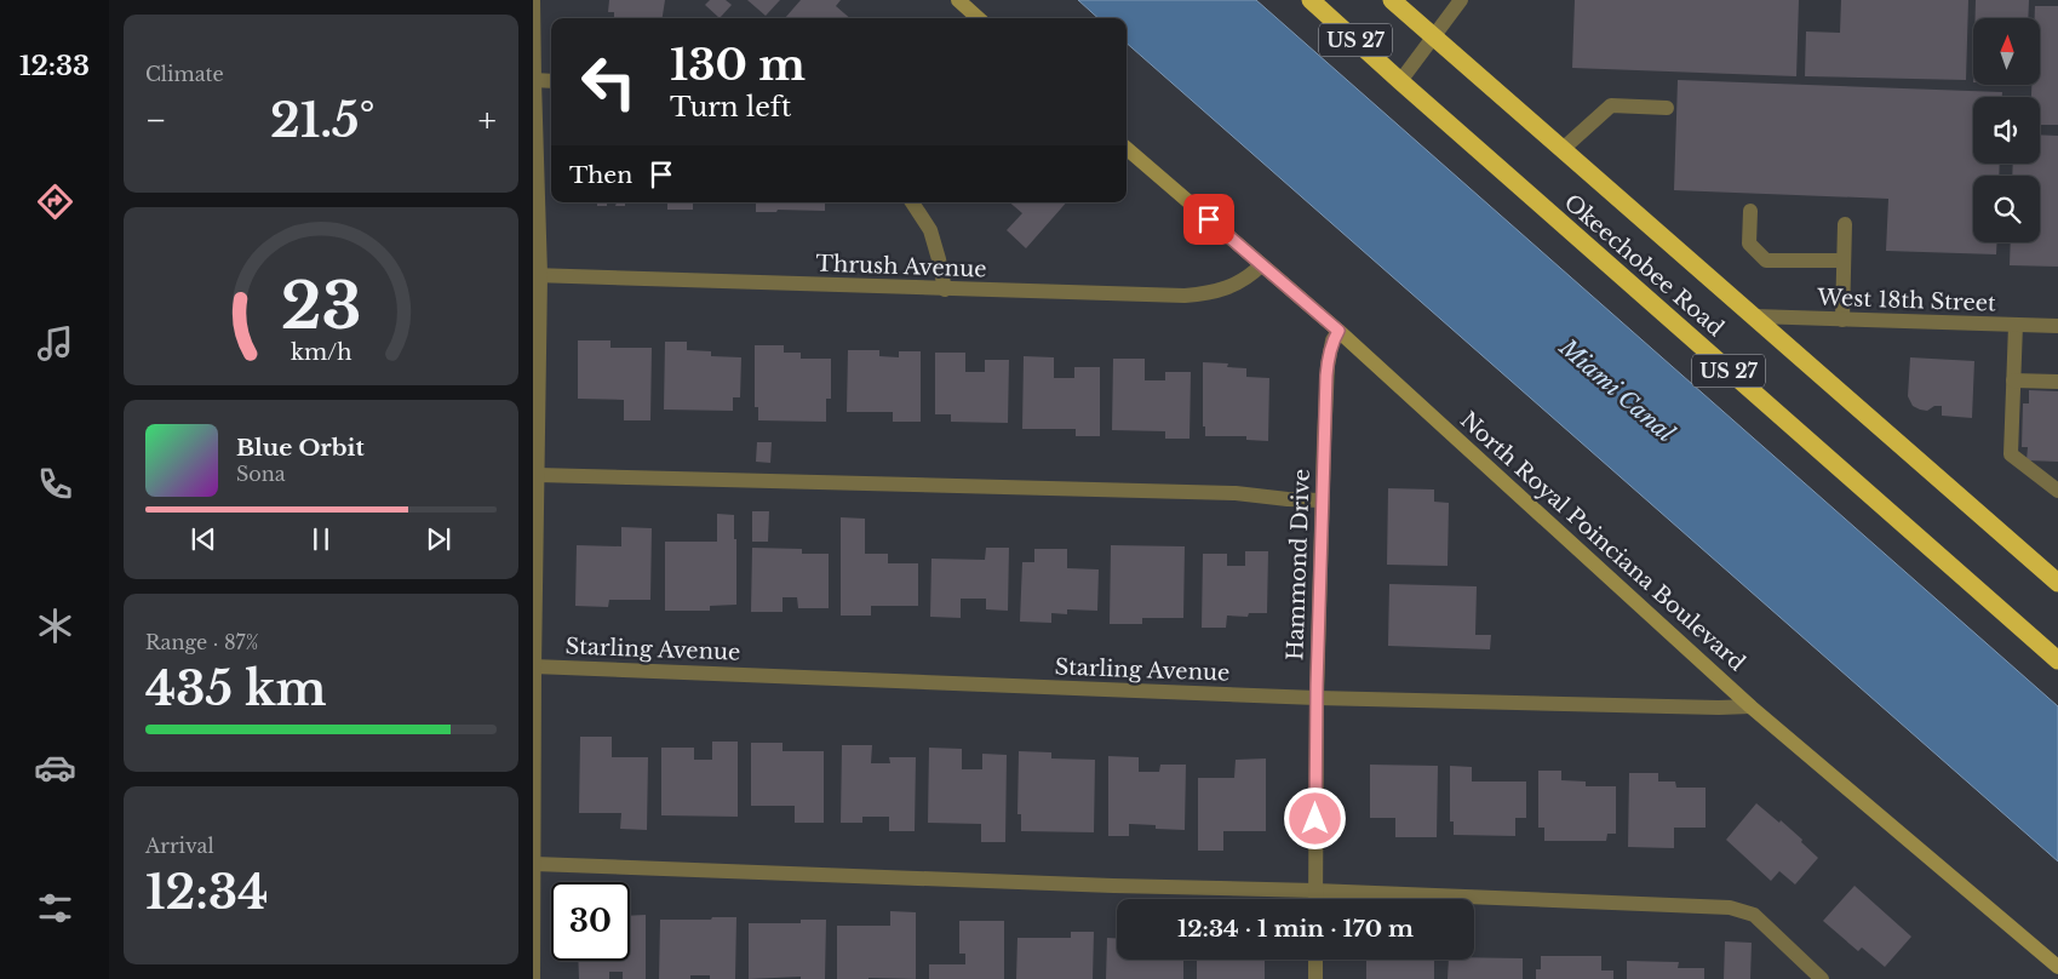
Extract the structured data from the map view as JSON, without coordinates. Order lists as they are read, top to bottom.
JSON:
{
  "streets": {
    "highway": ["US 27", "Okeechobee Road"],
    "street": [
      "Thrush Avenue",
      "West 18th Street",
      "North Royal Poinciana Boulevard",
      "Hammond Drive",
      "Starling Avenue"
    ]
  },
  "crossings": [
    ["Okeechobee Road", "West 18th Street"],
    ["Thrush Avenue", "North Royal Poinciana Boulevard"],
    ["North Royal Poinciana Boulevard", "Hammond Drive"],
    ["North Royal Poinciana Boulevard", "Starling Avenue"],
    ["Hammond Drive", "Starling Avenue"]
  ],
  "water": ["Miami Canal"],
  "north": "top",
  "page": {
    "tabs": "12:33",
    "tile": [
      "Climate",
      ["Range · 87%", "435 km"],
      ["Arrival", "12:34"]
    ],
    "turn": ["130 m", "Turn left"],
    "heat": ["−", "21.5°", "+"],
    "then": "Then",
    "song": ["Blue Orbit", "Sona"],
    "limit": "30",
    "trip": "12:34 · 1 min · 170 m",
    "gauge": ["23", "km/h"]
  }
}
